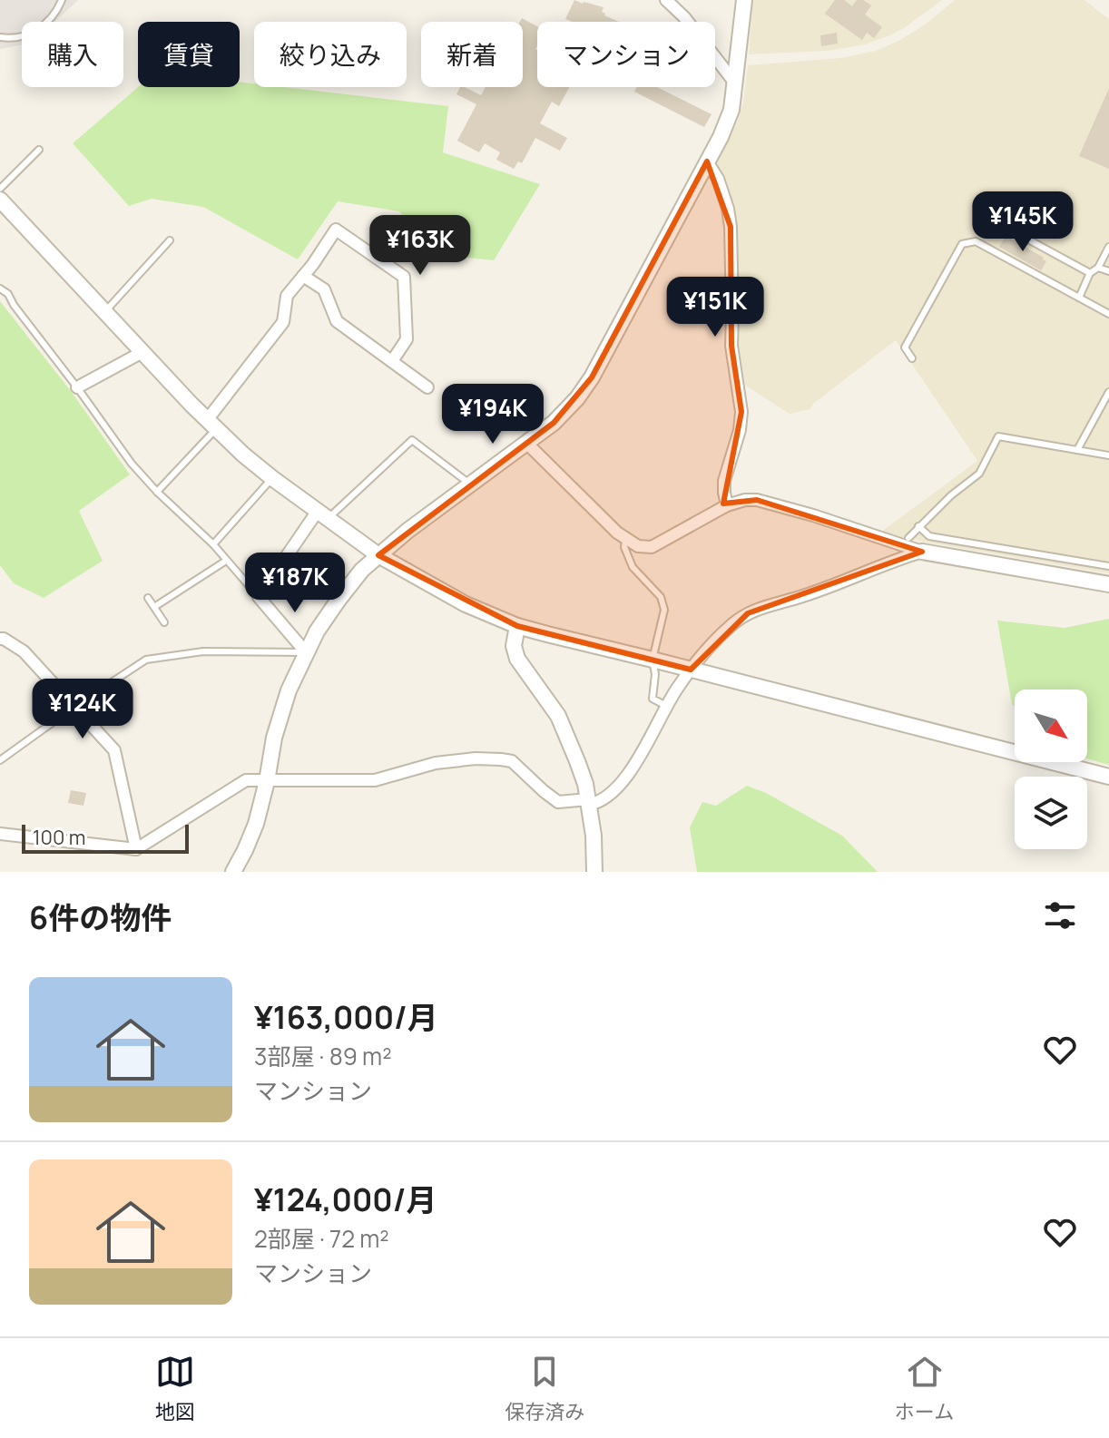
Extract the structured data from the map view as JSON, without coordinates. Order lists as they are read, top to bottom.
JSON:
{
  "scale_bar": "100 m",
  "north": "bottom right",
  "page": {
    "chip": [
      "購入",
      "賃貸",
      "絞り込み",
      "新着",
      "マンション"
    ],
    "price": [
      "¥145K",
      "¥163K",
      "¥151K",
      "¥194K",
      "¥187K",
      "¥124K"
    ],
    "scale": "100 m",
    "heading": "6件の物件",
    "list": [
      {
        "name": "¥163,000/月",
        "note": "3部屋 · 89 m² · マンション"
      },
      {
        "name": "¥124,000/月",
        "note": "2部屋 · 72 m² · マンション"
      }
    ],
    "tabs": ["地図", "保存済み", "ホーム"]
  }
}
